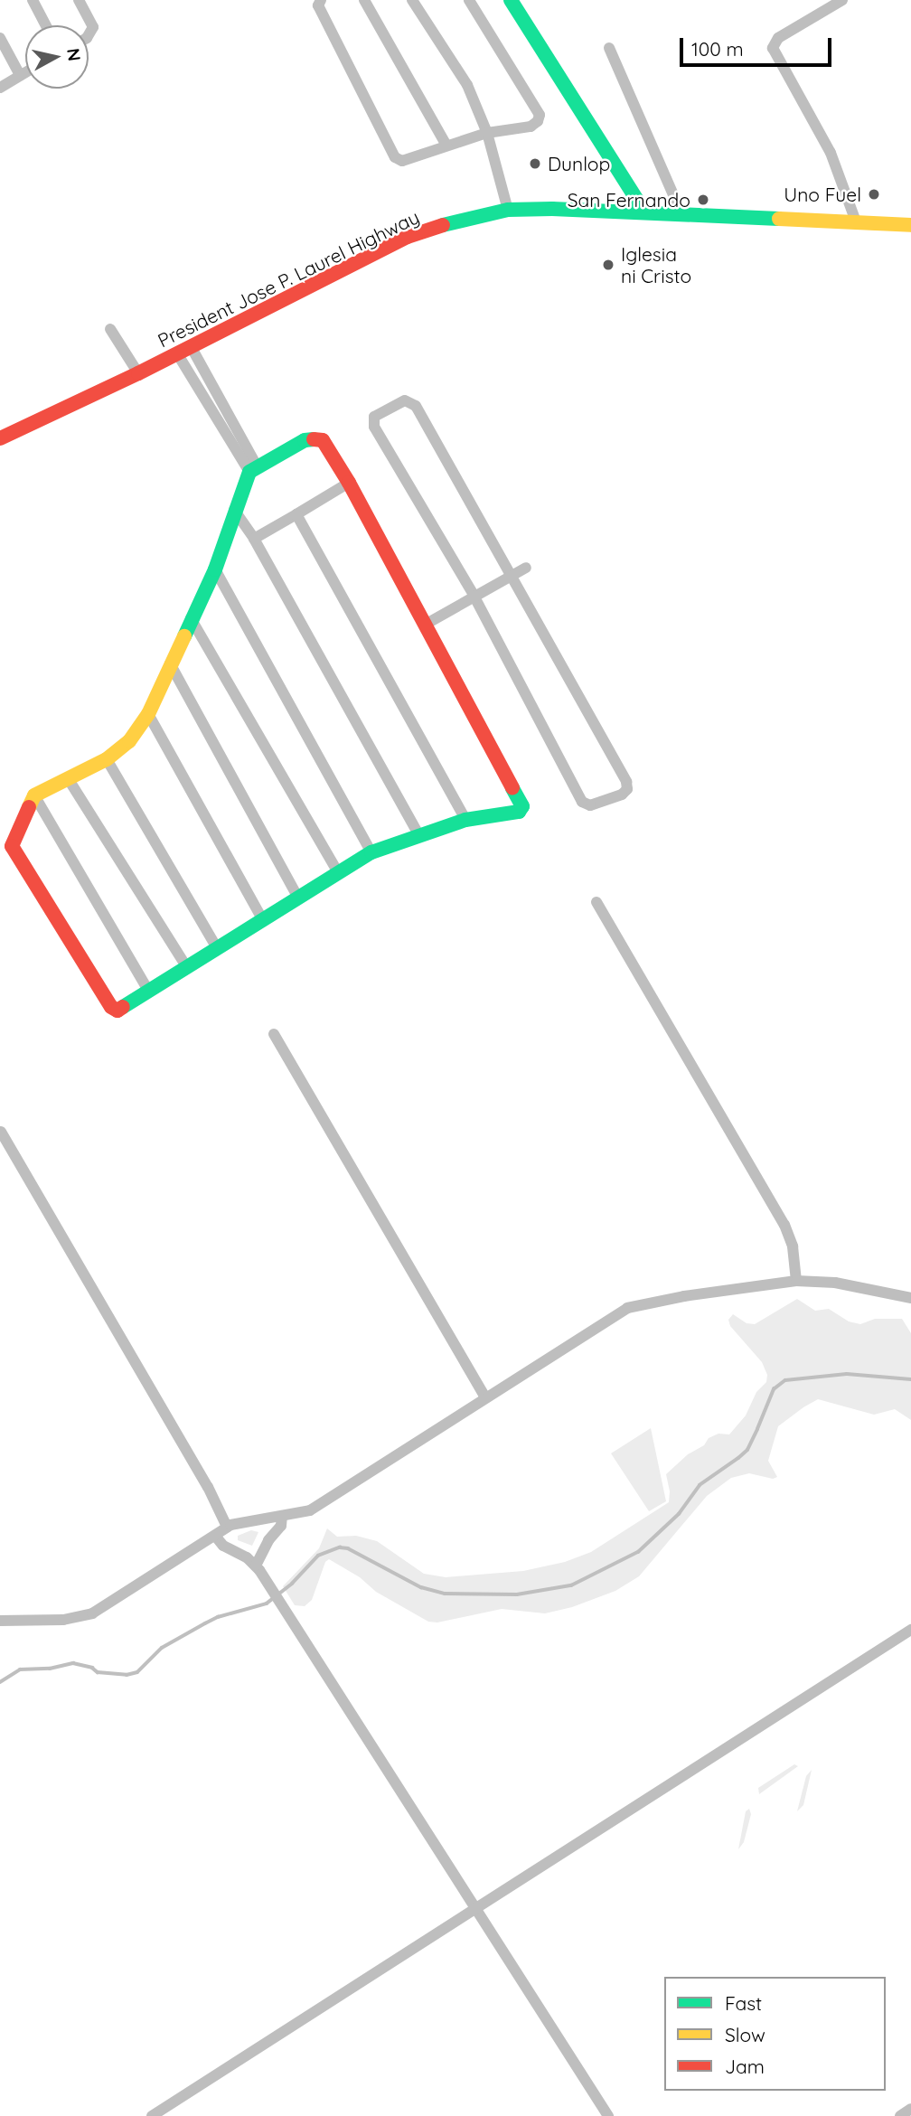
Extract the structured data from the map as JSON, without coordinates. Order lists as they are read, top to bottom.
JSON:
{
  "streets": {
    "main road": ["President Jose P. Laurel Highway"]
  },
  "places": [
    "Dunlop",
    "Uno Fuel",
    "San Fernando",
    "Iglesia ni Cristo"
  ],
  "legend": ["Fast", "Slow", "Jam"],
  "scale_bar": "100 m",
  "north": "right"
}
